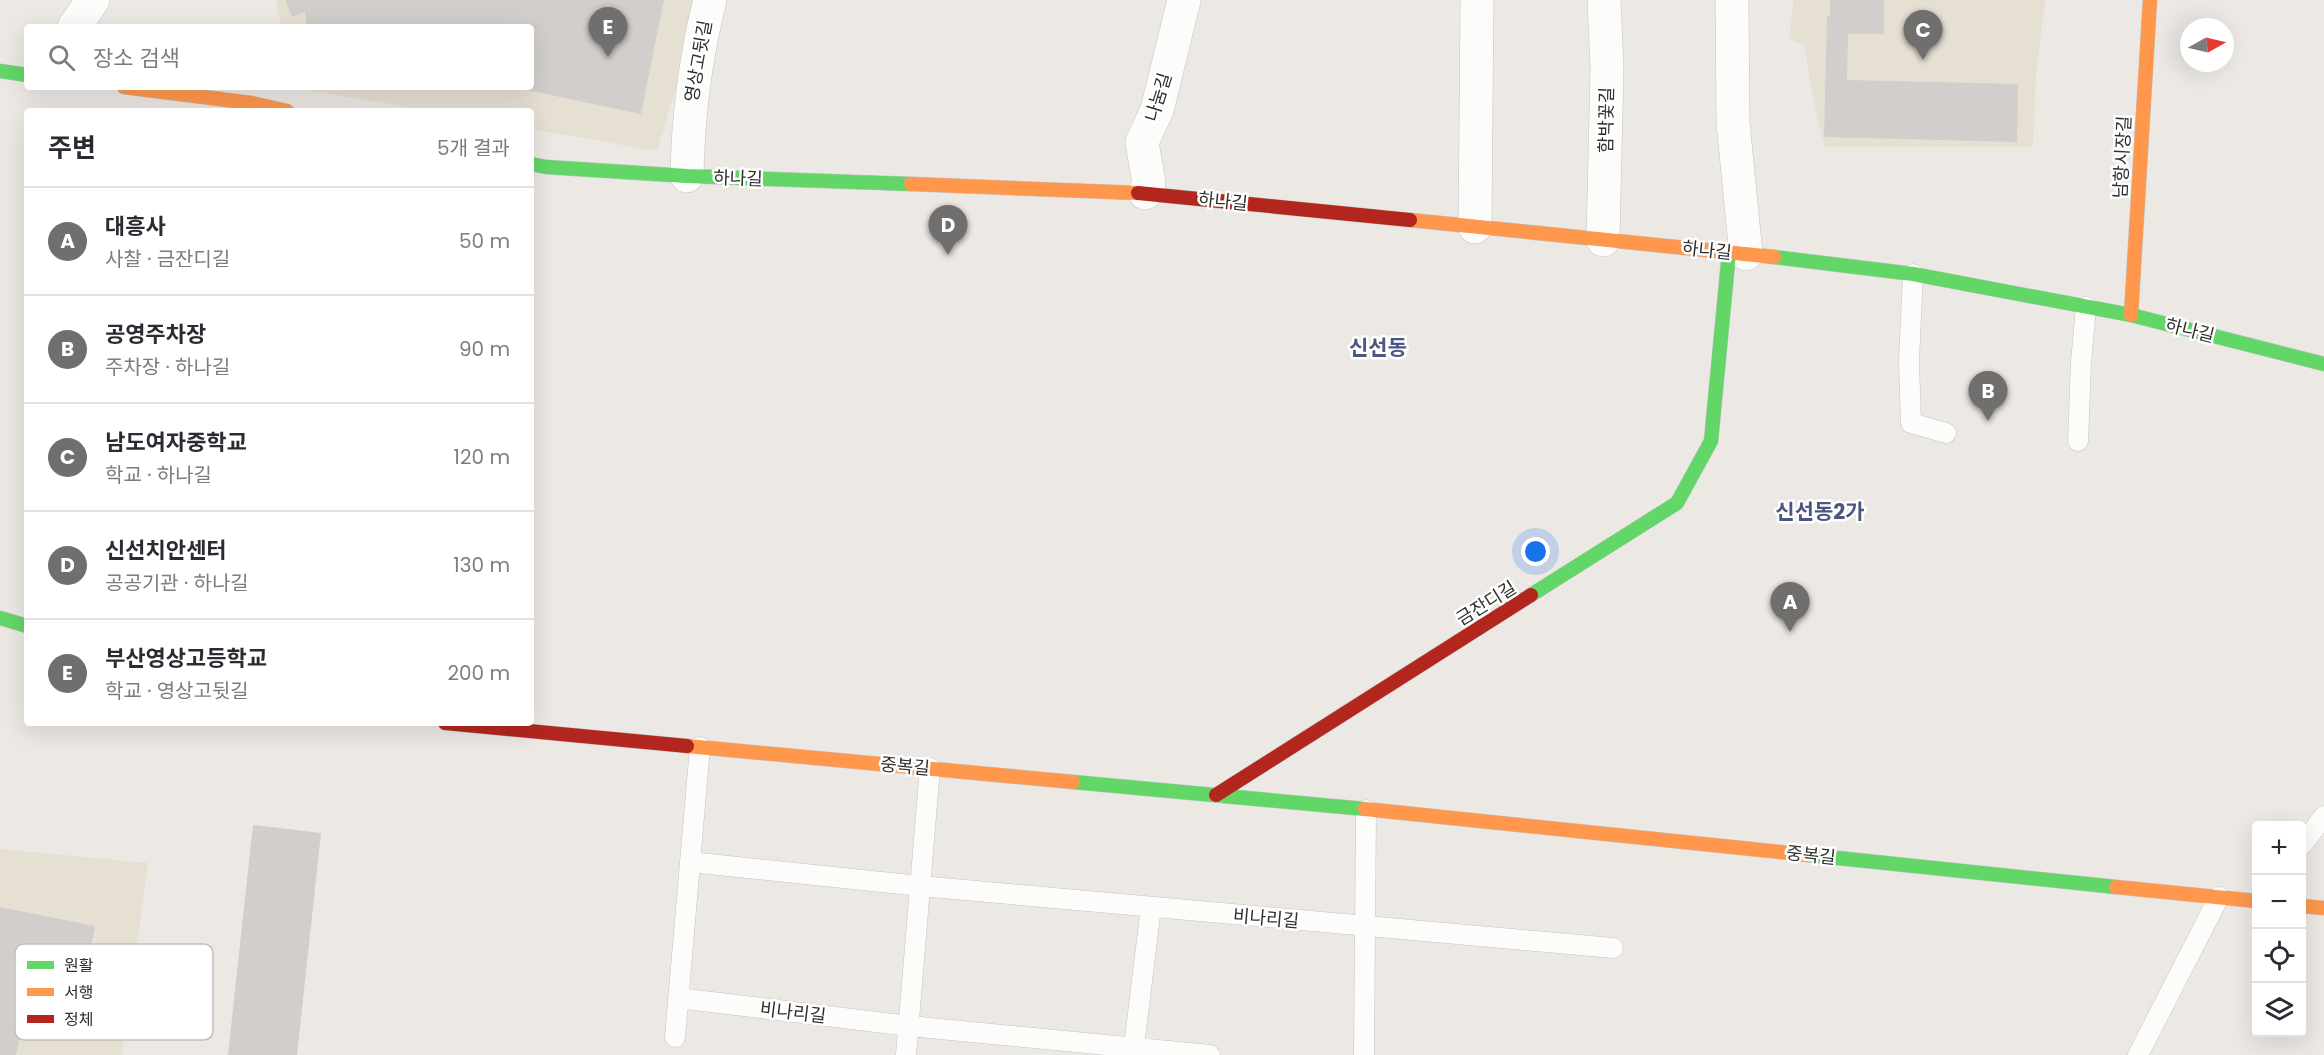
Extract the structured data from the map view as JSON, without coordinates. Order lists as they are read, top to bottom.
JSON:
{
  "streets": {
    "street": [
      "영상고뒷길",
      "나눔길",
      "함박꽃길",
      "남항시장길",
      "하나길",
      "금잔디길",
      "중복길"
    ],
    "lane": ["비나리길"]
  },
  "crossings": [
    ["영상고뒷길", "하나길"],
    ["나눔길", "하나길"],
    ["함박꽃길", "하나길"],
    ["남항시장길", "하나길"],
    ["하나길", "금잔디길"],
    ["금잔디길", "중복길"]
  ],
  "districts": ["신선동", "신선동2가"],
  "legend": ["원활", "서행", "정체"],
  "north": "right",
  "page": {
    "pins": [
      "E",
      "C",
      "D",
      "B",
      "A"
    ],
    "search": "장소 검색",
    "heading": ["주변", "5개 결과"],
    "list": [
      {
        "mark": "A",
        "name": "대흥사",
        "note": "사찰 · 금잔디길",
        "value": "50 m"
      },
      {
        "mark": "B",
        "name": "공영주차장",
        "note": "주차장 · 하나길",
        "value": "90 m"
      },
      {
        "mark": "C",
        "name": "남도여자중학교",
        "note": "학교 · 하나길",
        "value": "120 m"
      },
      {
        "mark": "D",
        "name": "신선치안센터",
        "note": "공공기관 · 하나길",
        "value": "130 m"
      },
      {
        "mark": "E",
        "name": "부산영상고등학교",
        "note": "학교 · 영상고뒷길",
        "value": "200 m"
      }
    ],
    "map_buttons": ["+", "−"]
  }
}
